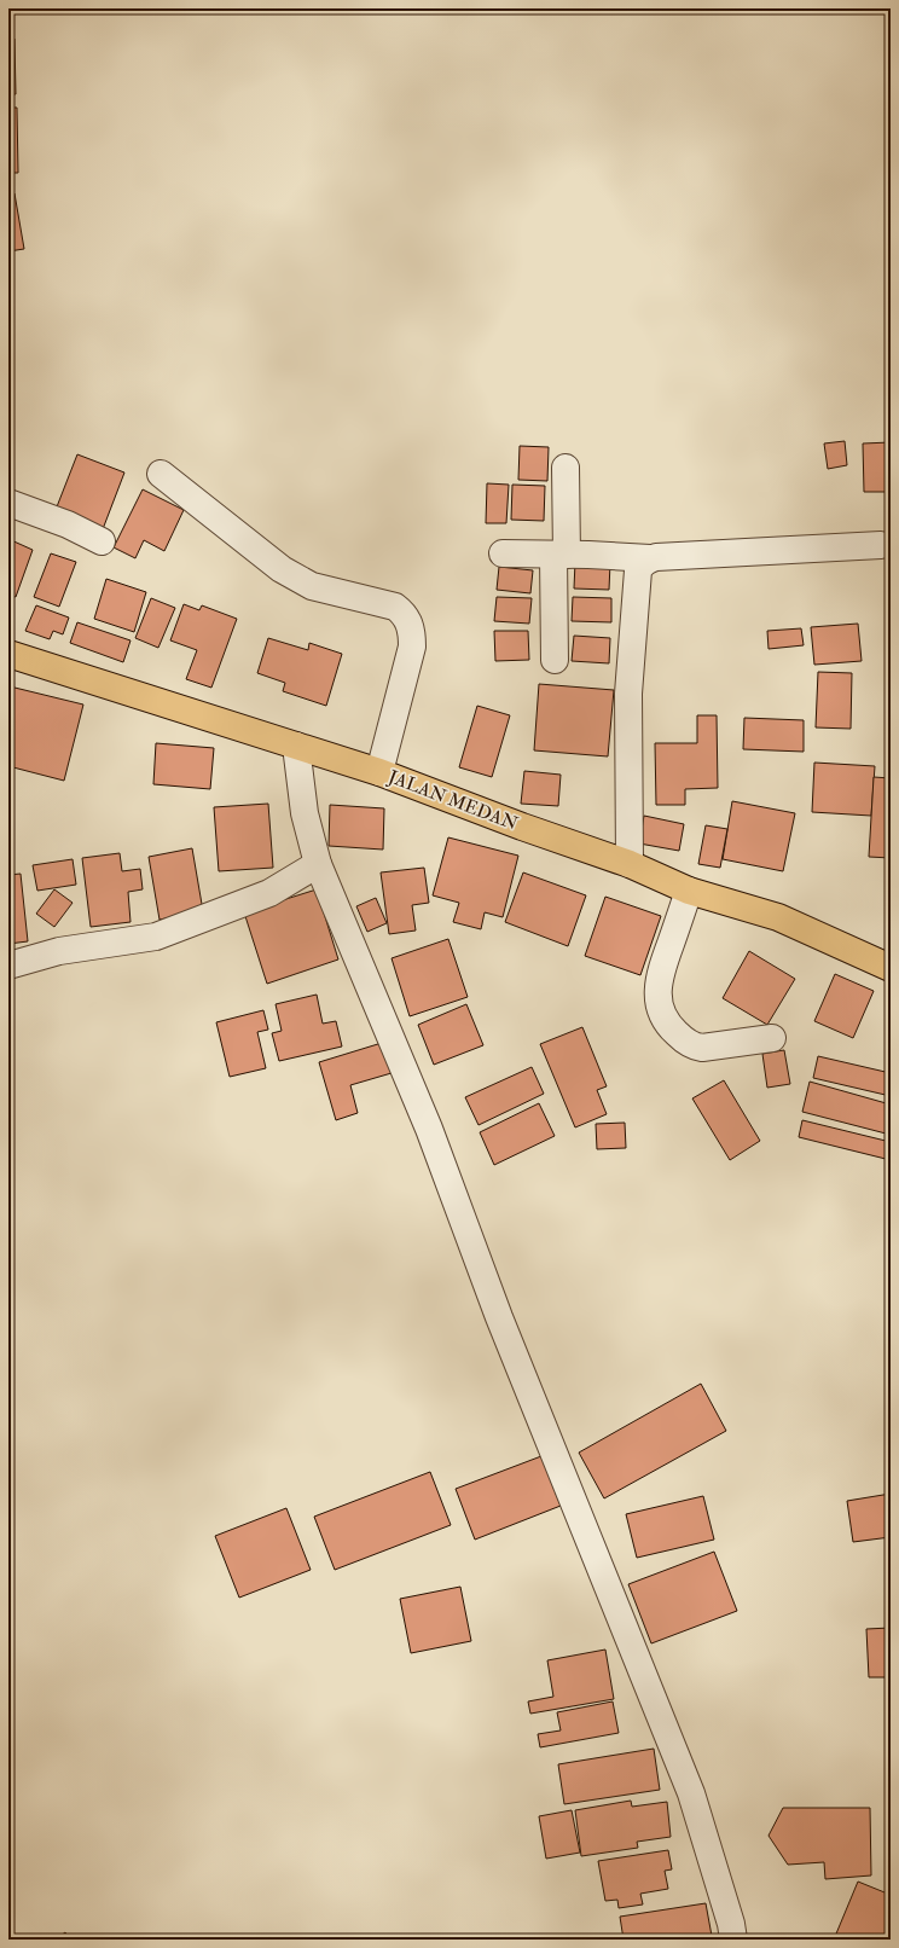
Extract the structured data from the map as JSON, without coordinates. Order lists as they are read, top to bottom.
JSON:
{
  "streets": {
    "highway": ["JALAN MEDAN"]
  }
}
